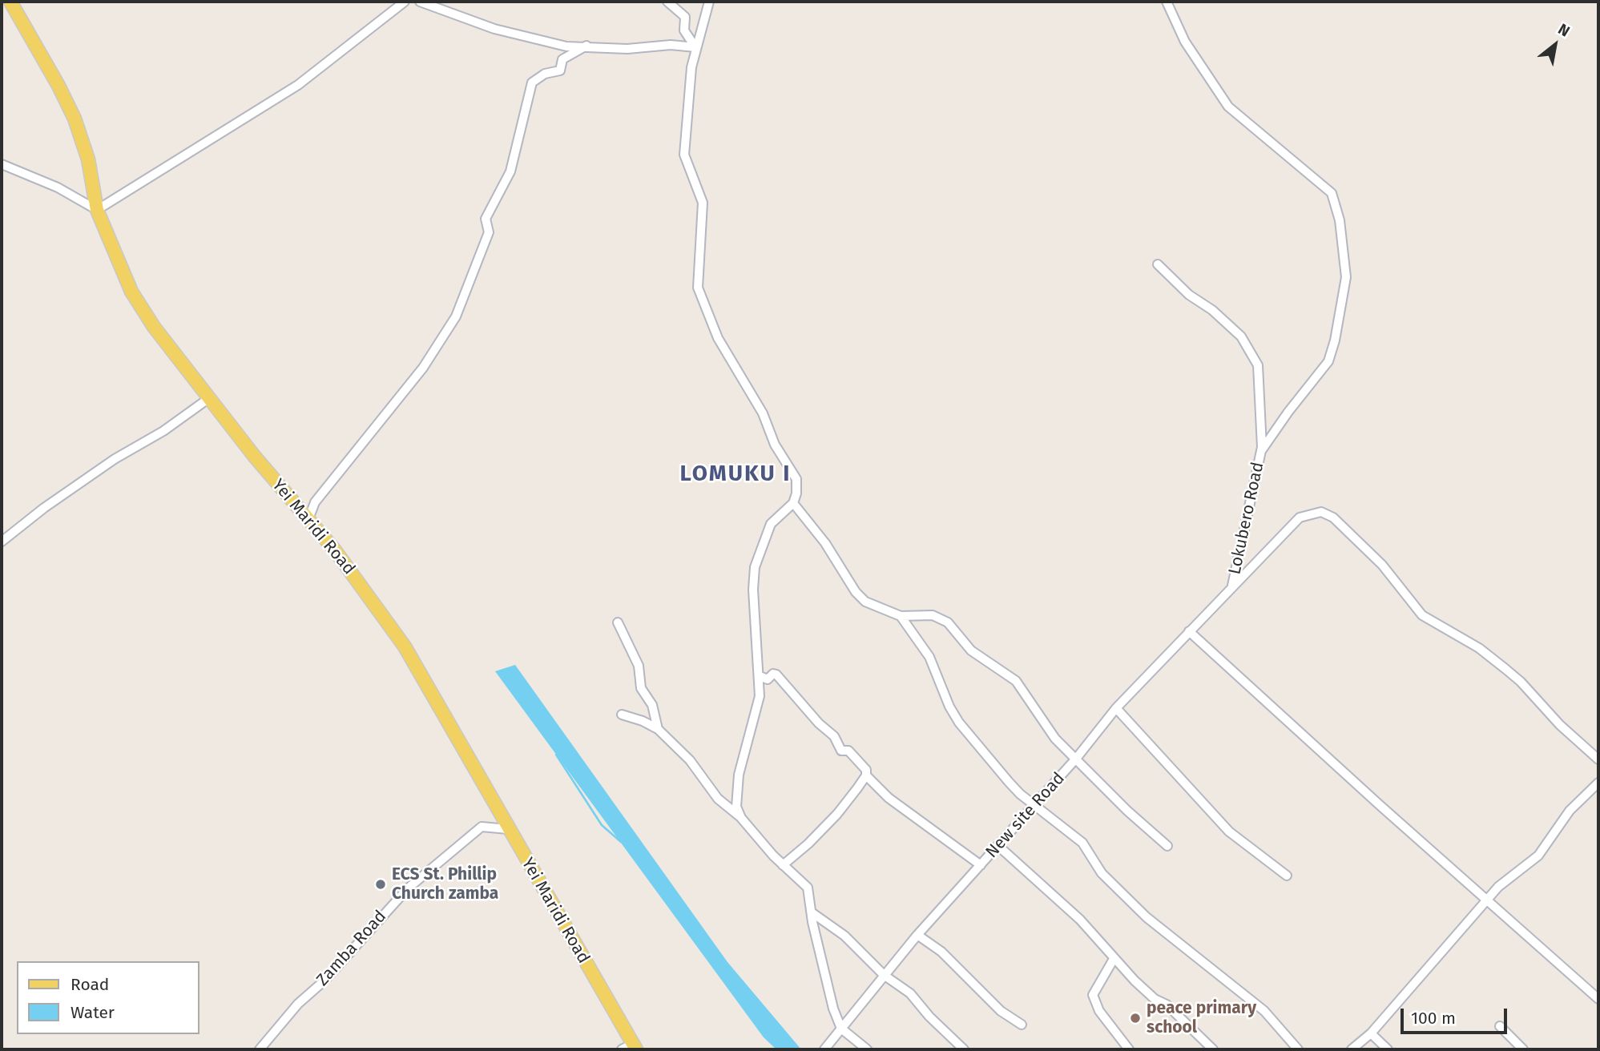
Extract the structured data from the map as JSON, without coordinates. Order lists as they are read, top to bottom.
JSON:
{
  "streets": {
    "main road": ["Yei Maridi Road"],
    "street": ["Lokubero Road", "New site Road", "Zamba Road"]
  },
  "crossings": [
    ["Lokubero Road", "New site Road"],
    ["Yei Maridi Road", "Zamba Road"]
  ],
  "districts": ["LOMUKU I"],
  "places": ["ECS St. Phillip Church zamba", "peace primary school"],
  "legend": ["Road", "Water"],
  "scale_bar": "100 m",
  "north": "top right"
}
